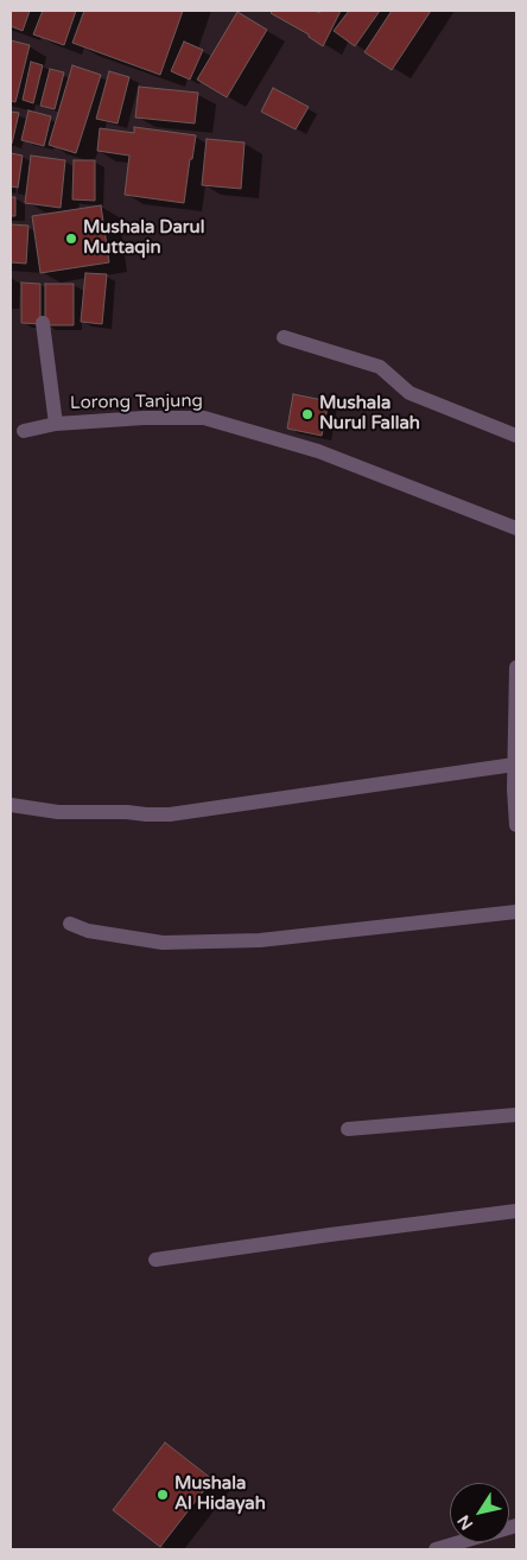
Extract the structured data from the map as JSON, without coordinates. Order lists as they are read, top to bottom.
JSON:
{
  "streets": {
    "street": ["Lorong Tanjung"]
  },
  "places": ["Mushala Darul Muttaqin", "Mushala Nurul Fallah", "Mushala Al Hidayah"],
  "north": "bottom left"
}
